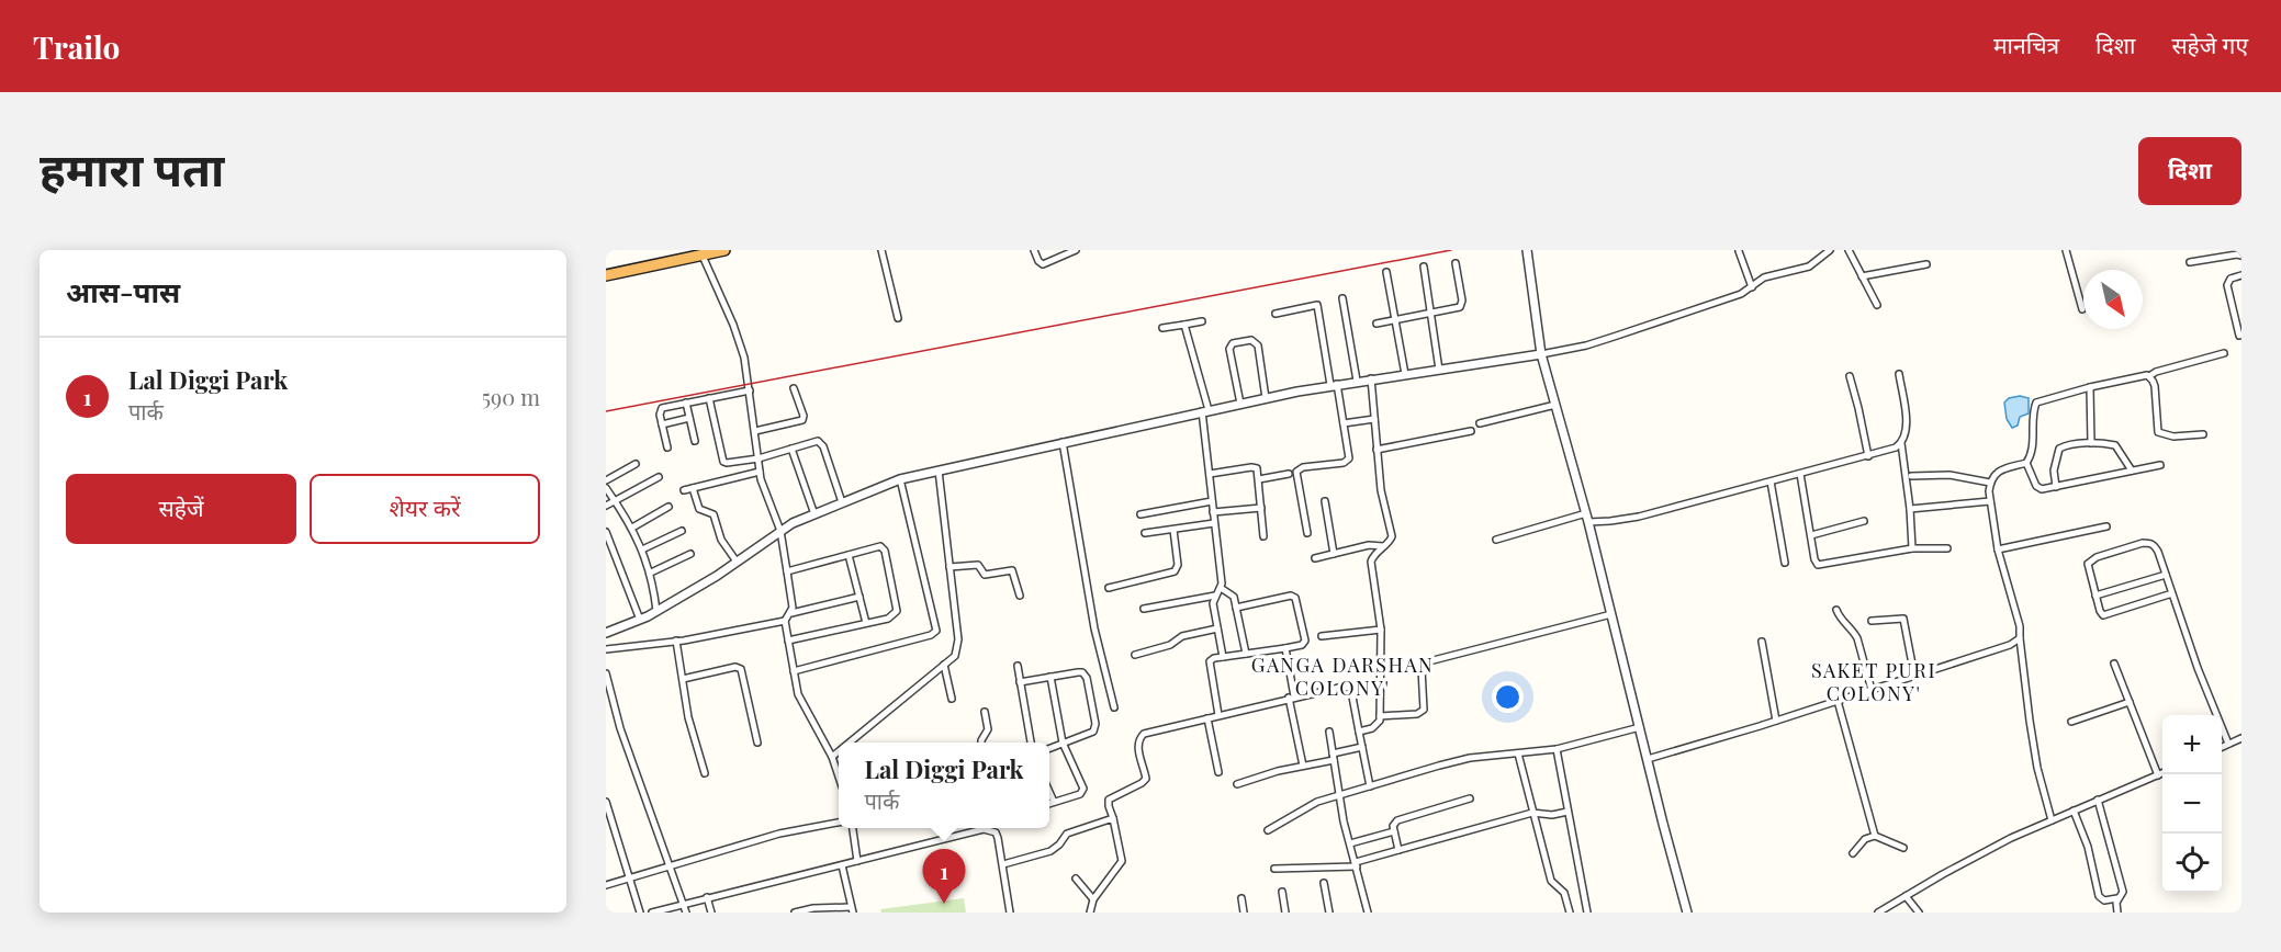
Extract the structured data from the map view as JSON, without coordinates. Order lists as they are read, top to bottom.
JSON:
{
  "districts": ["GANGA DARSHAN COLONY'", "SAKET PURI COLONY'"],
  "north": "bottom right",
  "page": {
    "header": "Trailo",
    "nav": ["मानचित्र", "दिशा", "सहेजे गए"],
    "title": "हमारा पता",
    "buttons": [
      "दिशा",
      ["सहेजें", "शेयर करें"]
    ],
    "heading": "आस-पास",
    "list": [
      {
        "mark": "1",
        "name": "Lal Diggi Park",
        "note": "पार्क",
        "value": "590 m"
      }
    ],
    "map_buttons": ["+", "−"],
    "popup": ["Lal Diggi Park", "पार्क"],
    "pins": "1"
  }
}
